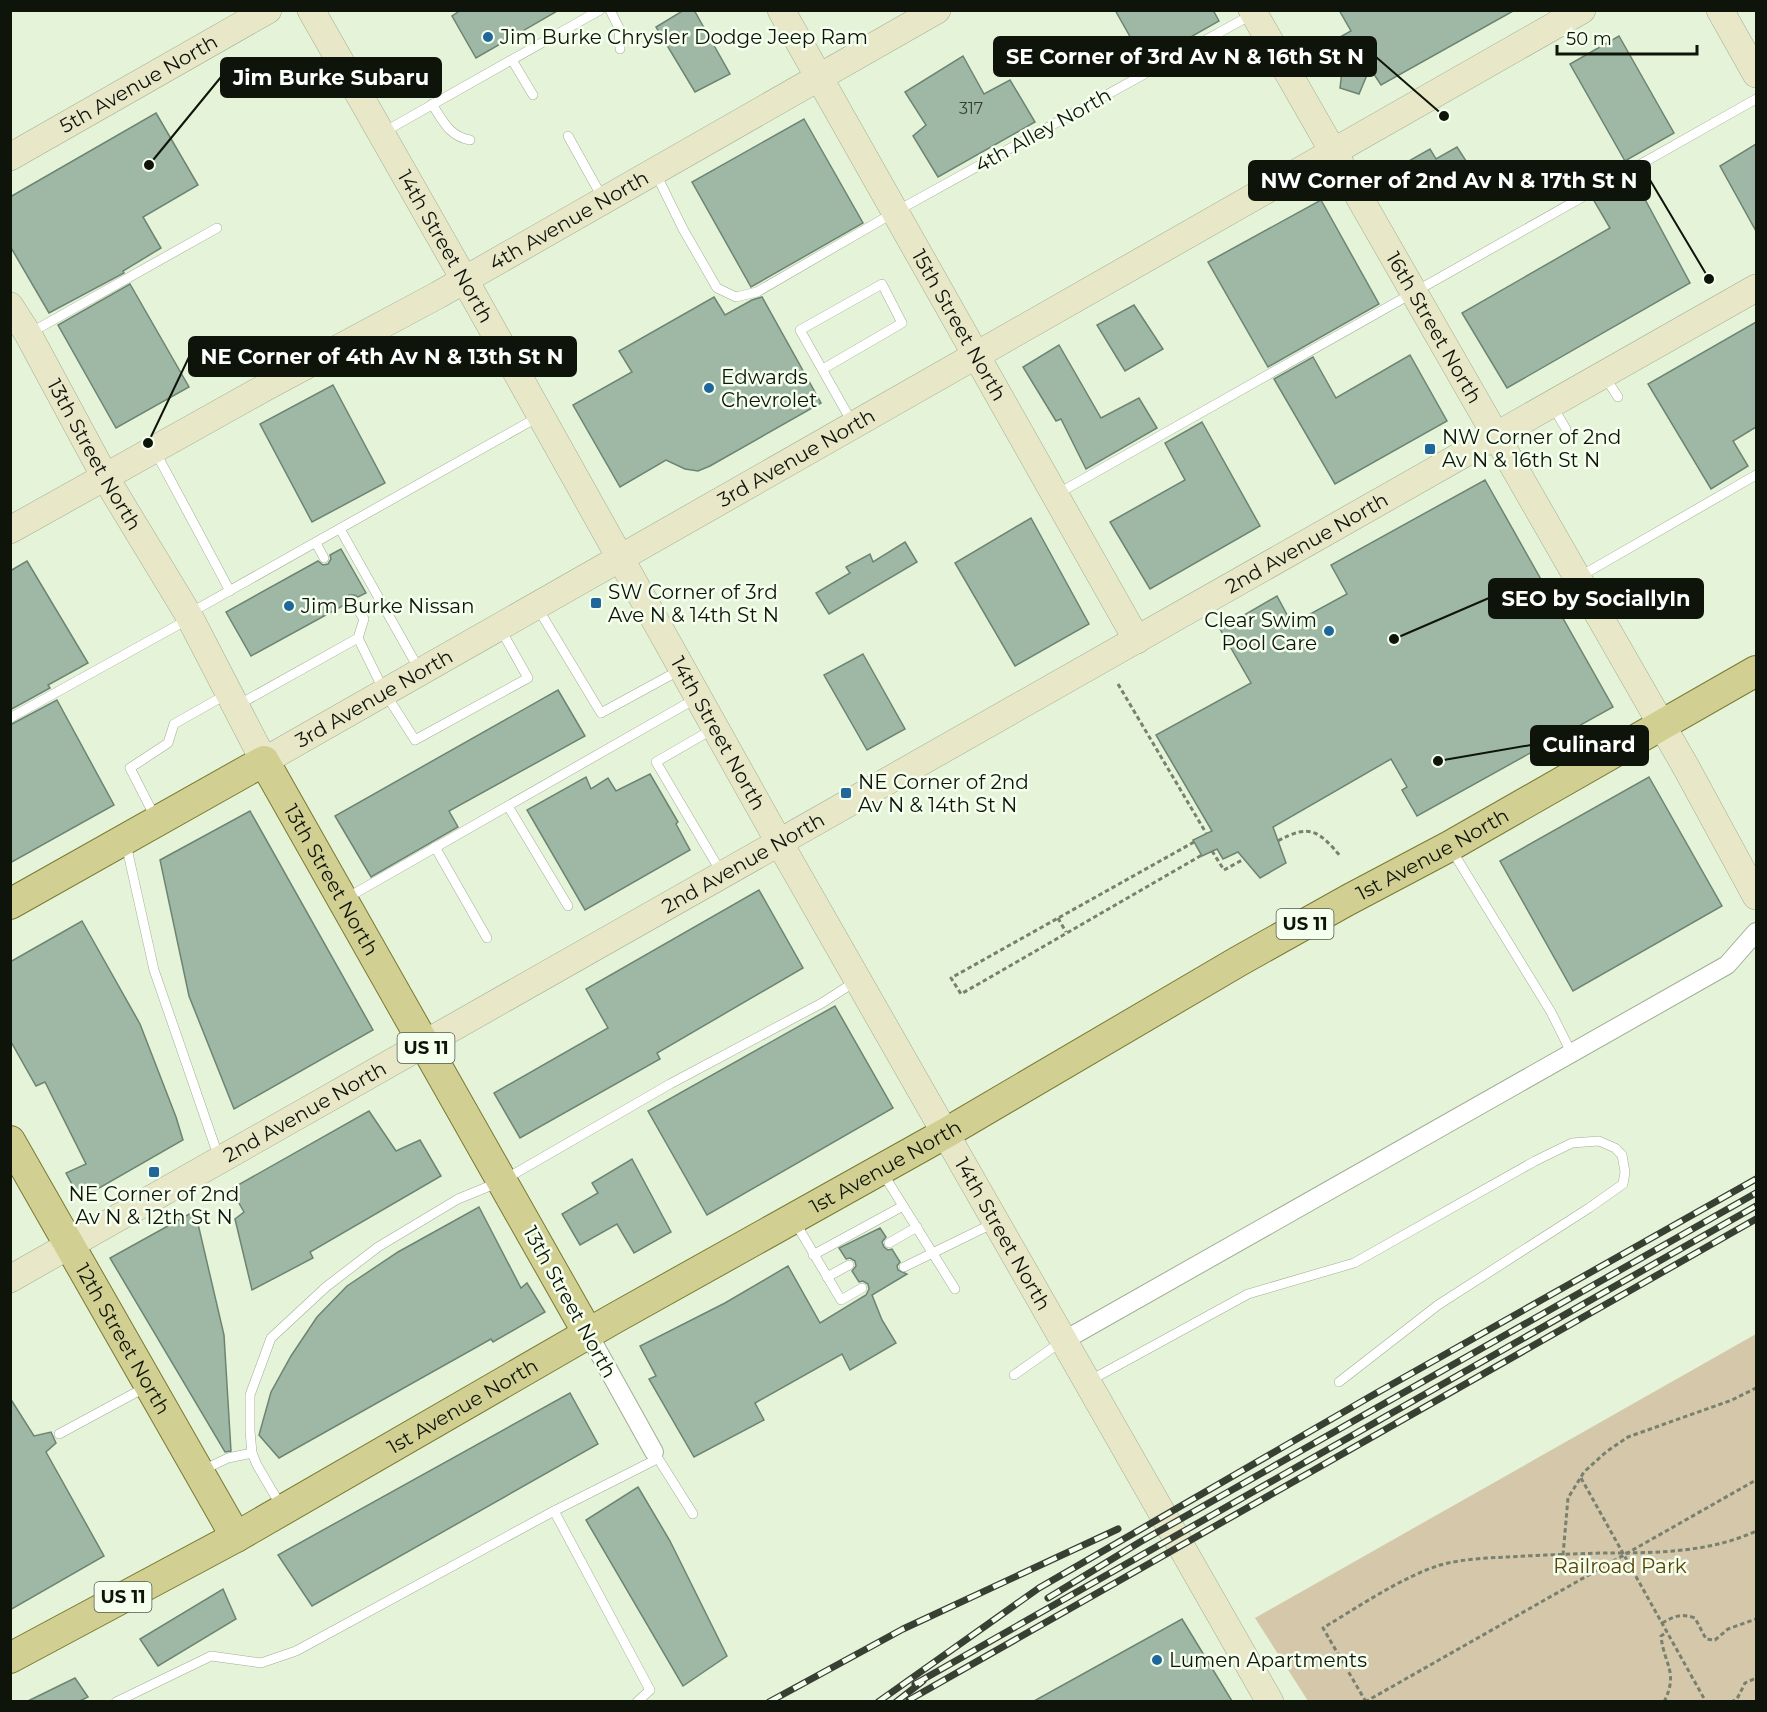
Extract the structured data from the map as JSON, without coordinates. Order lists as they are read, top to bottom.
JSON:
{
  "streets": {
    "main road": [
      "13th Street North",
      "3rd Avenue North",
      "1st Avenue North",
      "US 11",
      "12th Street North"
    ],
    "street": [
      "5th Avenue North",
      "4th Avenue North",
      "14th Street North",
      "15th Street North",
      "16th Street North",
      "2nd Avenue North"
    ],
    "lane": ["4th Alley North"]
  },
  "crossings": [
    ["4th Alley North", "4th Avenue North"],
    ["4th Alley North", "15th Street North"],
    ["4th Alley North", "16th Street North"],
    ["4th Avenue North", "14th Street North"],
    ["4th Avenue North", "15th Street North"],
    ["4th Avenue North", "13th Street North"],
    ["14th Street North", "3rd Avenue North"],
    ["14th Street North", "2nd Avenue North"],
    ["14th Street North", "1st Avenue North"],
    ["15th Street North", "3rd Avenue North"],
    ["15th Street North", "2nd Avenue North"],
    ["16th Street North", "3rd Avenue North"],
    ["16th Street North", "2nd Avenue North"],
    ["16th Street North", "1st Avenue North"],
    ["13th Street North", "3rd Avenue North"],
    ["13th Street North", "2nd Avenue North"],
    ["13th Street North", "1st Avenue North"],
    ["2nd Avenue North", "12th Street North"],
    ["1st Avenue North", "12th Street North"]
  ],
  "parks": ["Railroad Park"],
  "places": {
    "other": [
      "Jim Burke Chrysler Dodge Jeep Ram",
      "SE Corner of 3rd Av N & 16th St N",
      "Jim Burke Subaru",
      "NW Corner of 2nd Av N & 17th St N",
      "Edwards Chevrolet",
      "NE Corner of 4th Av N & 13th St N",
      "Jim Burke Nissan",
      "Clear Swim Pool Care",
      "SEO by SociallyIn",
      "Culinard",
      "Lumen Apartments"
    ],
    "transit": [
      "NW Corner of 2nd Av N & 16th St N",
      "SW Corner of 3rd Ave N & 14th St N",
      "NE Corner of 2nd Av N & 14th St N",
      "NE Corner of 2nd Av N & 12th St N"
    ]
  },
  "house_numbers": ["317"],
  "scale_bar": "50 m"
}
